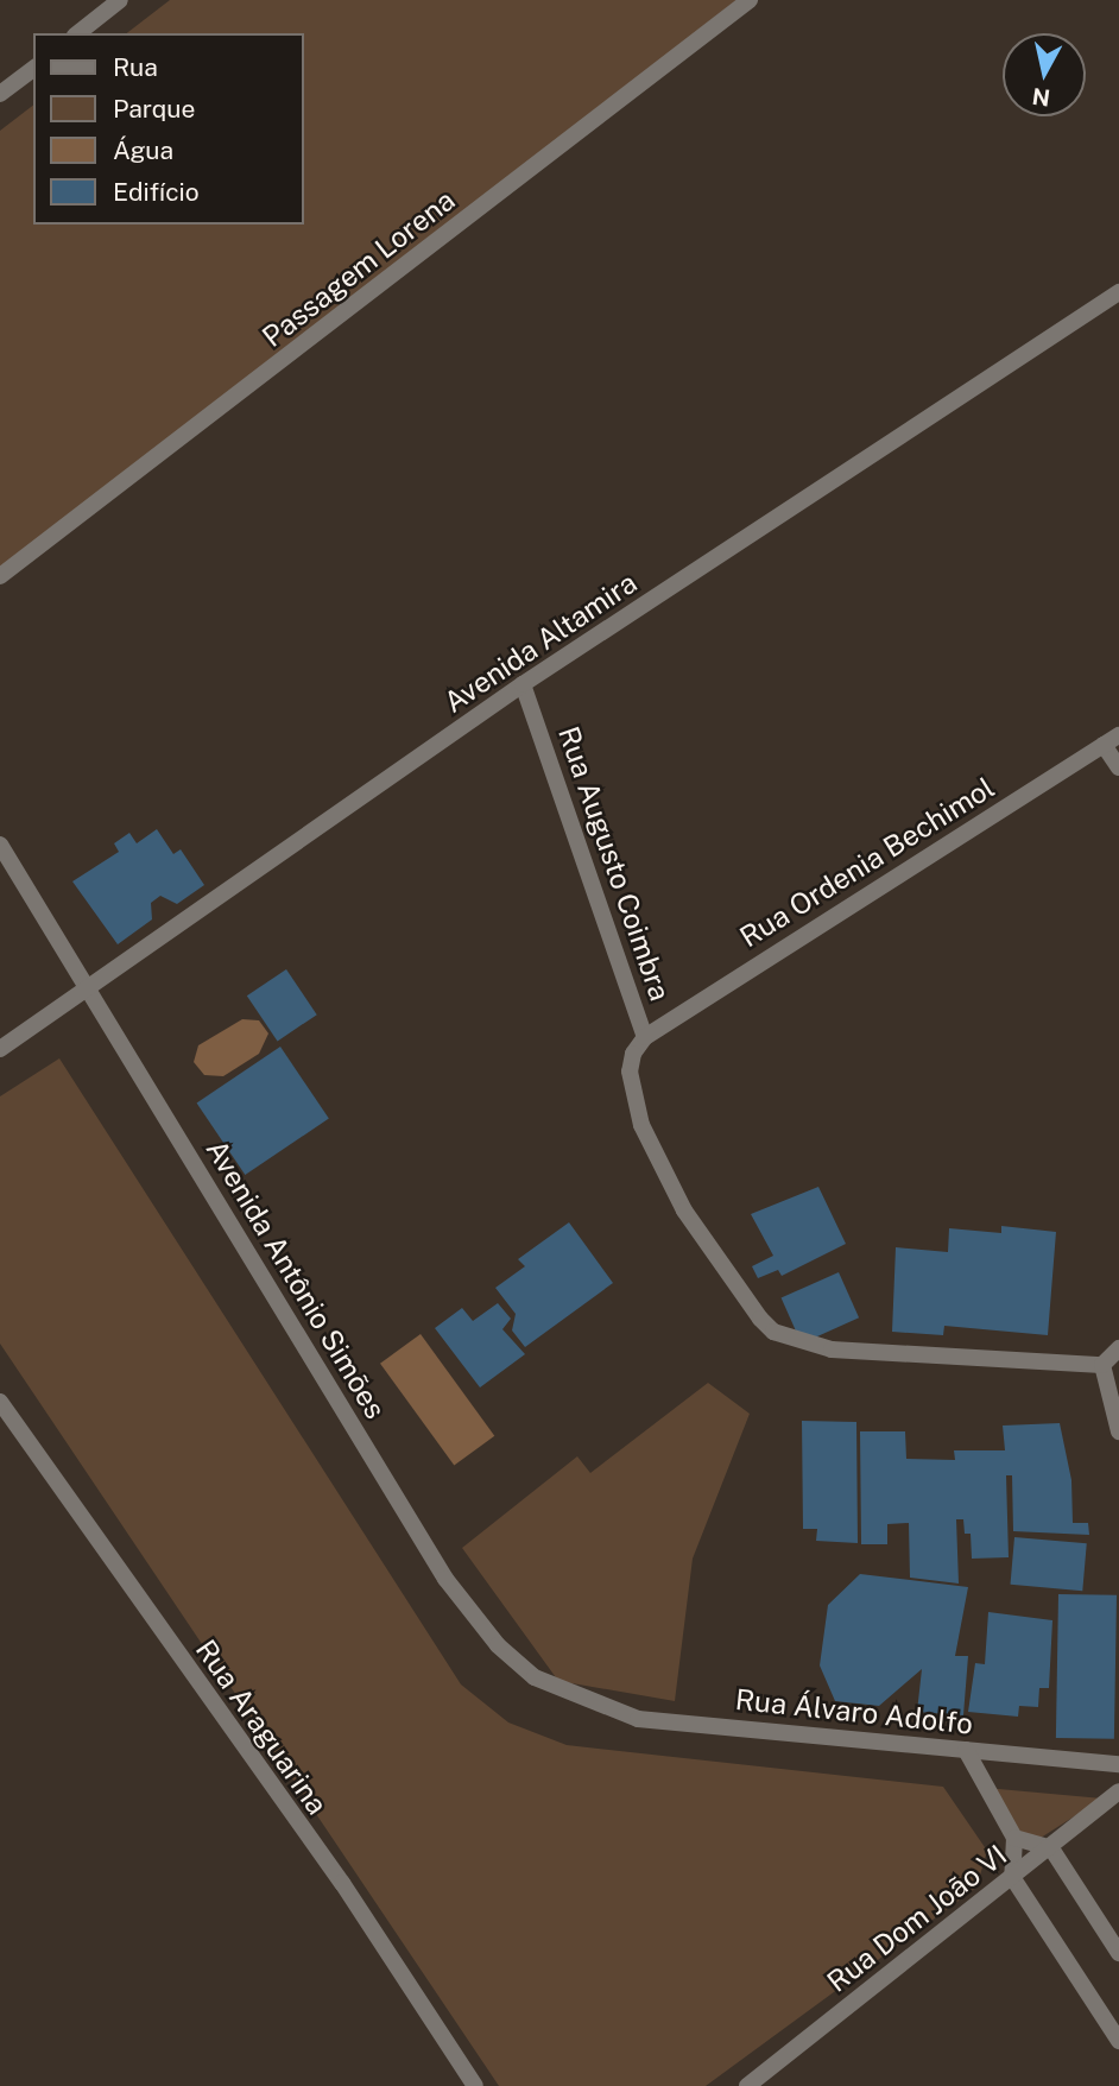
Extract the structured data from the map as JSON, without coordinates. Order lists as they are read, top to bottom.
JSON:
{
  "streets": {
    "street": [
      "Passagem Lorena",
      "Avenida Altamira",
      "Rua Ordenia Bechimol",
      "Rua Augusto Coimbra",
      "Avenida Antônio Simões",
      "Rua Álvaro Adolfo",
      "Rua Araguarina",
      "Rua Dom João VI"
    ]
  },
  "crossings": [
    ["Avenida Altamira", "Rua Augusto Coimbra"],
    ["Avenida Altamira", "Avenida Antônio Simões"],
    ["Rua Ordenia Bechimol", "Rua Augusto Coimbra"],
    ["Avenida Antônio Simões", "Rua Álvaro Adolfo"]
  ],
  "legend": [
    "Rua",
    "Parque",
    "Água",
    "Edifício"
  ],
  "north": "bottom"
}
